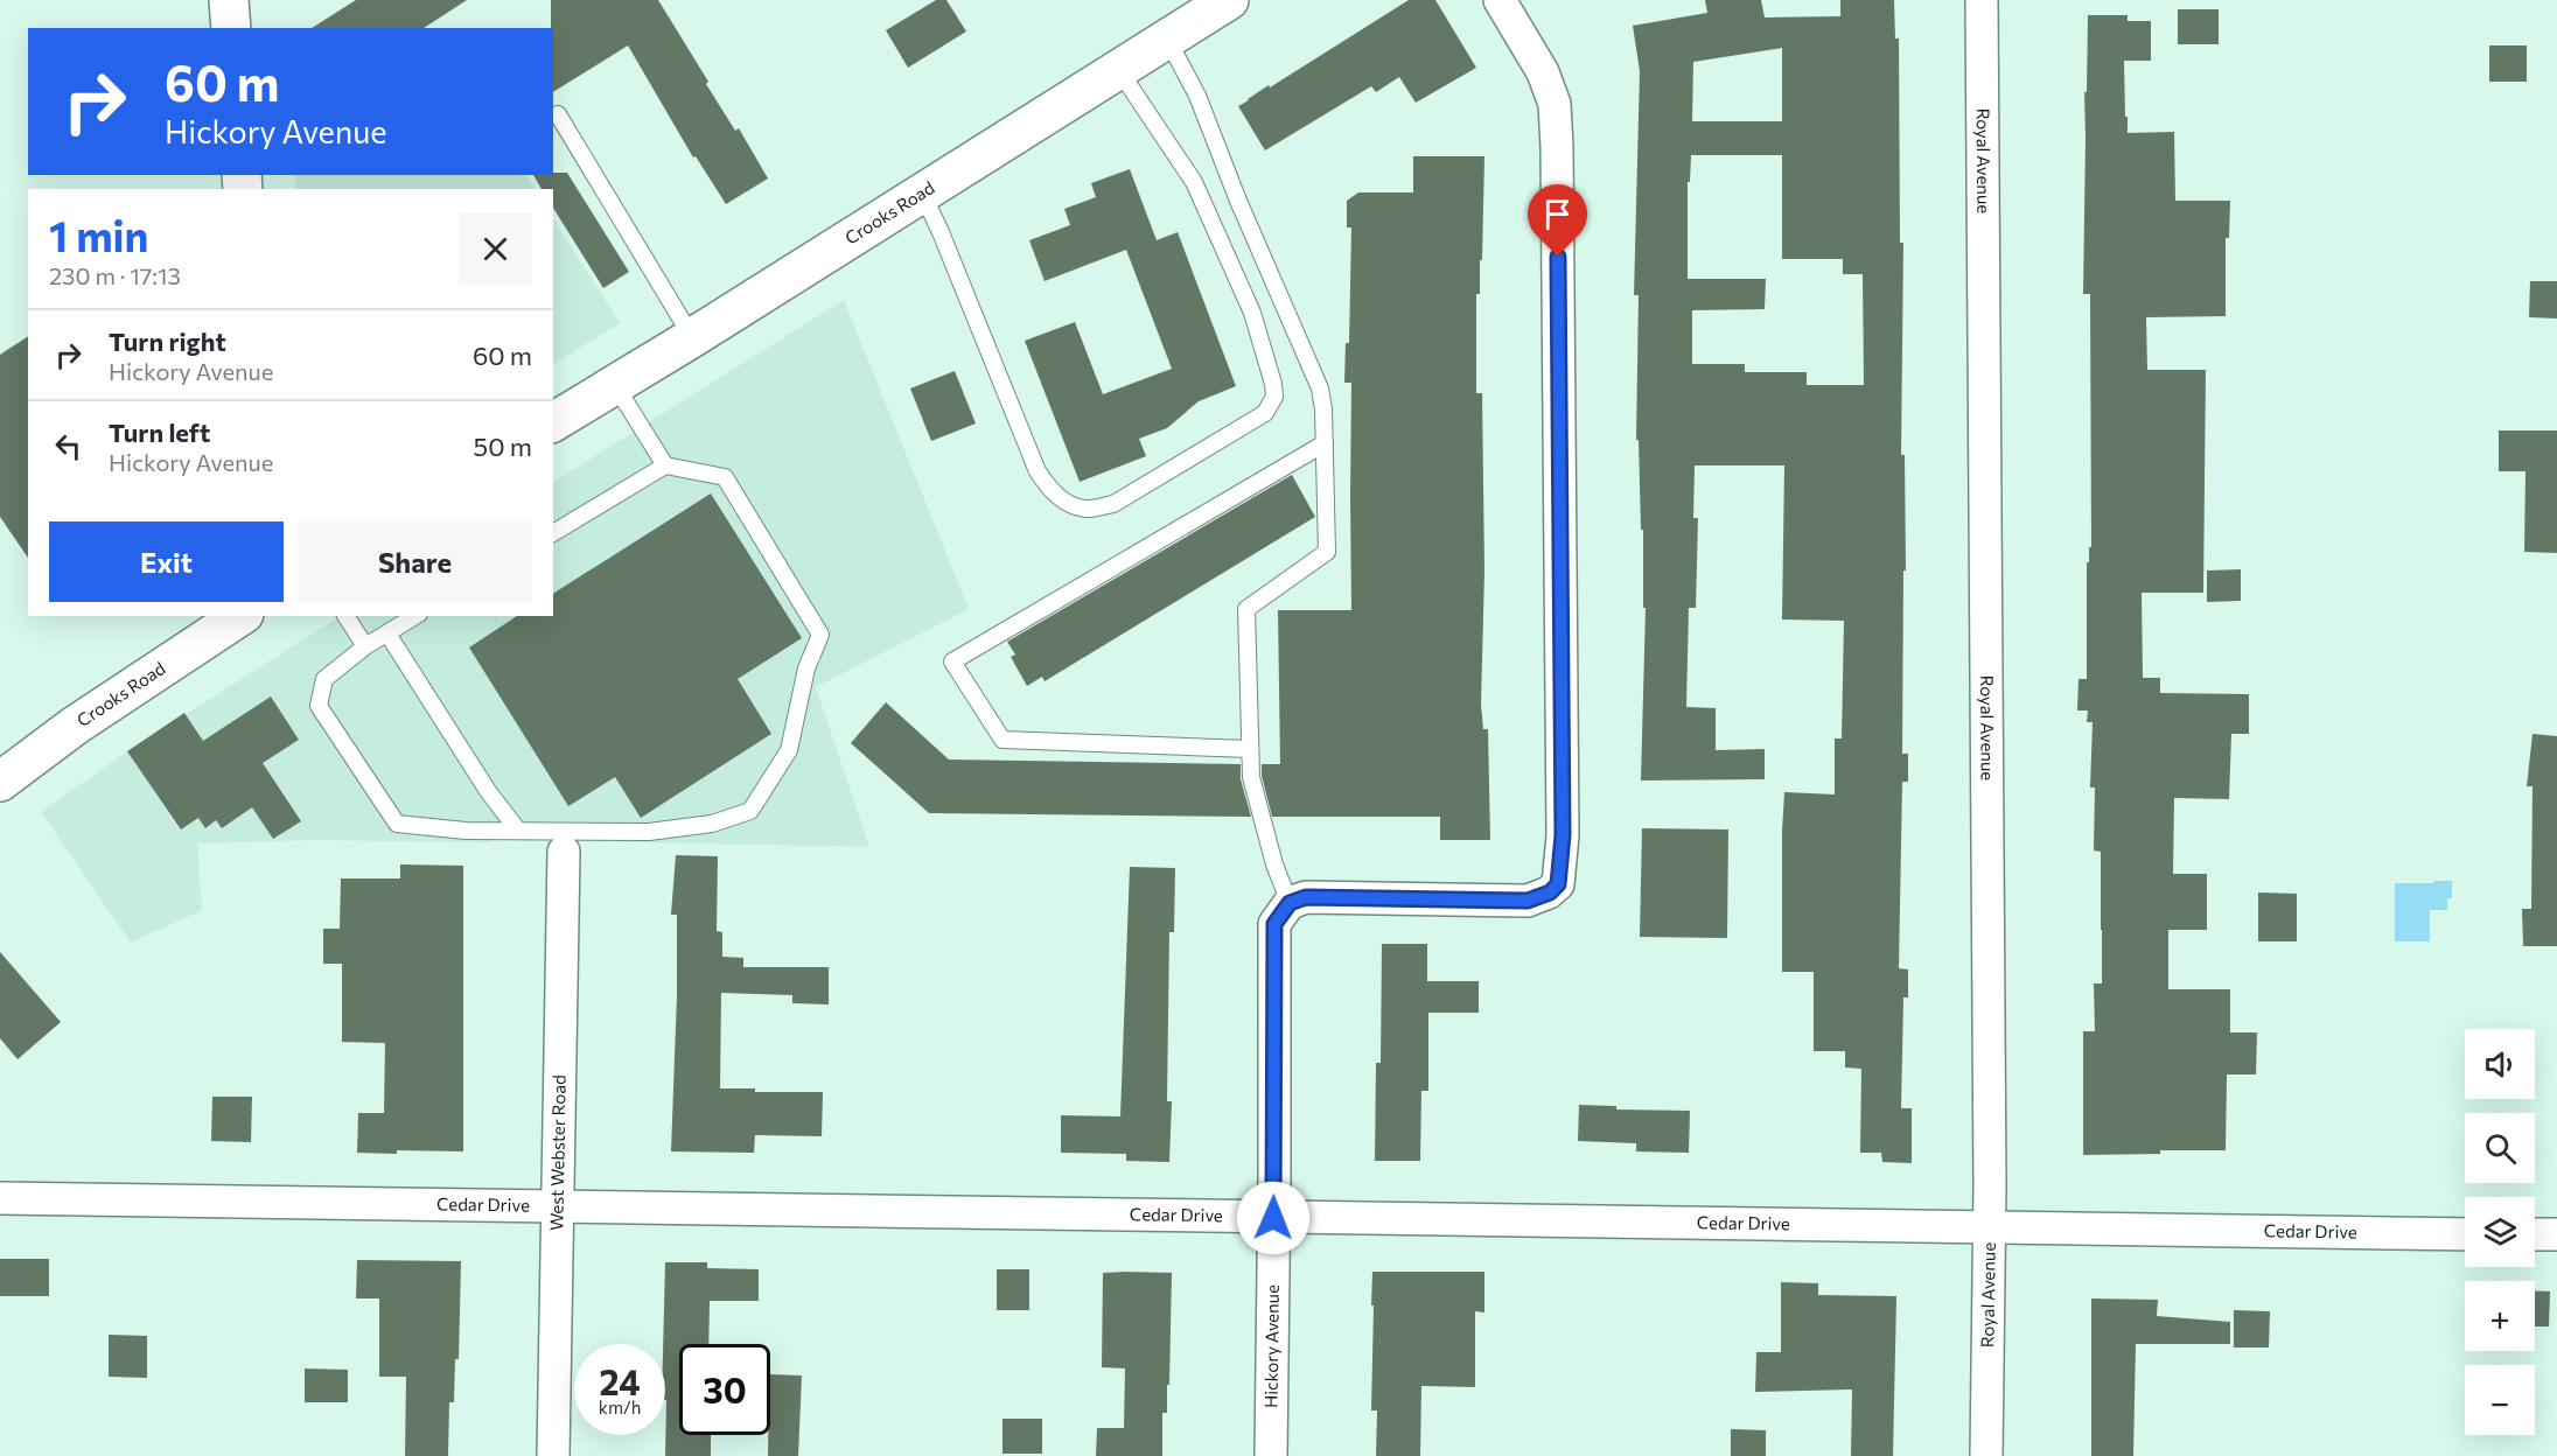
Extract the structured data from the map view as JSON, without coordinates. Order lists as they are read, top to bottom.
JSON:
{
  "streets": {
    "main road": ["Crooks Road"],
    "street": [
      "Royal Avenue",
      "West Webster Road",
      "Cedar Drive",
      "Hickory Avenue"
    ]
  },
  "crossings": [
    ["Royal Avenue", "Cedar Drive"],
    ["West Webster Road", "Cedar Drive"],
    ["Cedar Drive", "Hickory Avenue"]
  ],
  "page": {
    "turn": ["60 m", "Hickory Avenue"],
    "heading": ["1 min", "230 m · 17:13"],
    "list": [
      {
        "name": "Turn right",
        "note": "Hickory Avenue",
        "value": "60 m"
      },
      {
        "name": "Turn left",
        "note": "Hickory Avenue",
        "value": "50 m"
      }
    ],
    "buttons": ["Exit", "Share"],
    "map_buttons": ["+", "−"],
    "speed": "24 km/h",
    "limit": "30"
  }
}
